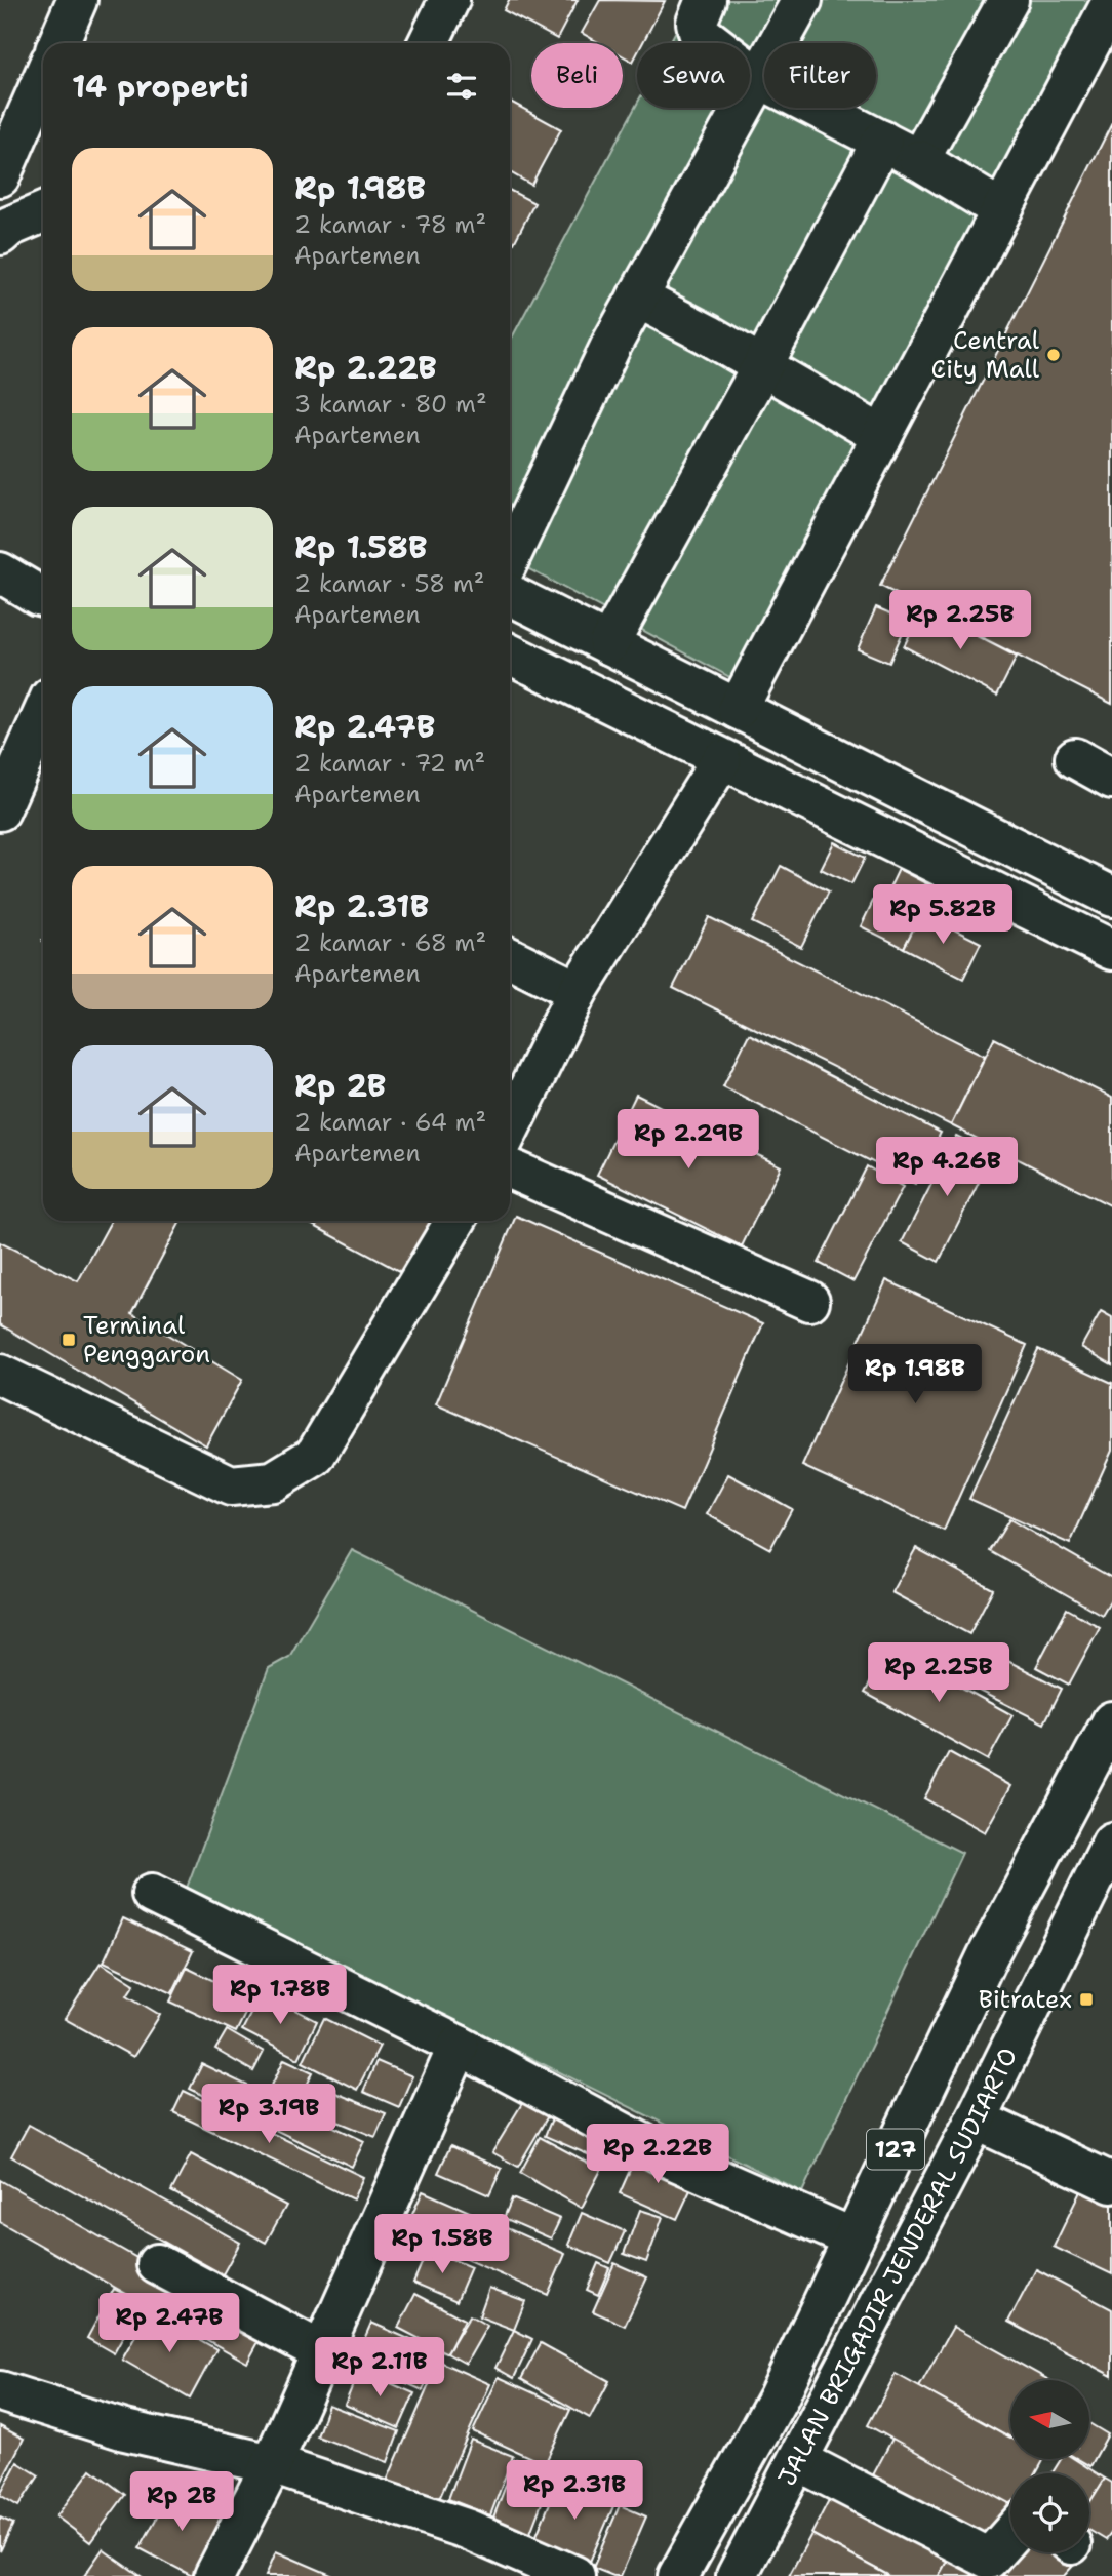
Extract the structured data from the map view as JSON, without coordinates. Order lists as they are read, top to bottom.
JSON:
{
  "streets": {
    "street": ["127", "JALAN BRIGADIR JENDERAL SUDIARTO"]
  },
  "places": {
    "other": ["Central City Mall"],
    "transit": ["Terminal Penggaron", "Bitratex"]
  },
  "north": "left",
  "page": {
    "chip": ["Beli", "Sewa", "Filter"],
    "heading": "14 properti",
    "list": [
      {
        "name": "Rp 1.98B",
        "note": "2 kamar · 78 m² · Apartemen"
      },
      {
        "name": "Rp 2.22B",
        "note": "3 kamar · 80 m² · Apartemen"
      },
      {
        "name": "Rp 1.58B",
        "note": "2 kamar · 58 m² · Apartemen"
      },
      {
        "name": "Rp 2.47B",
        "note": "2 kamar · 72 m² · Apartemen"
      },
      {
        "name": "Rp 2.31B",
        "note": "2 kamar · 68 m² · Apartemen"
      },
      {
        "name": "Rp 2B",
        "note": "2 kamar · 64 m² · Apartemen"
      }
    ],
    "price": [
      "Rp 2.25B",
      "Rp 5.82B",
      "Rp 2.29B",
      "Rp 4.26B",
      "Rp 1.98B",
      "Rp 2.25B",
      "Rp 1.78B",
      "Rp 3.19B",
      "Rp 2.22B",
      "Rp 1.58B",
      "Rp 2.47B",
      "Rp 2.11B",
      "Rp 2.31B",
      "Rp 2B"
    ]
  }
}
